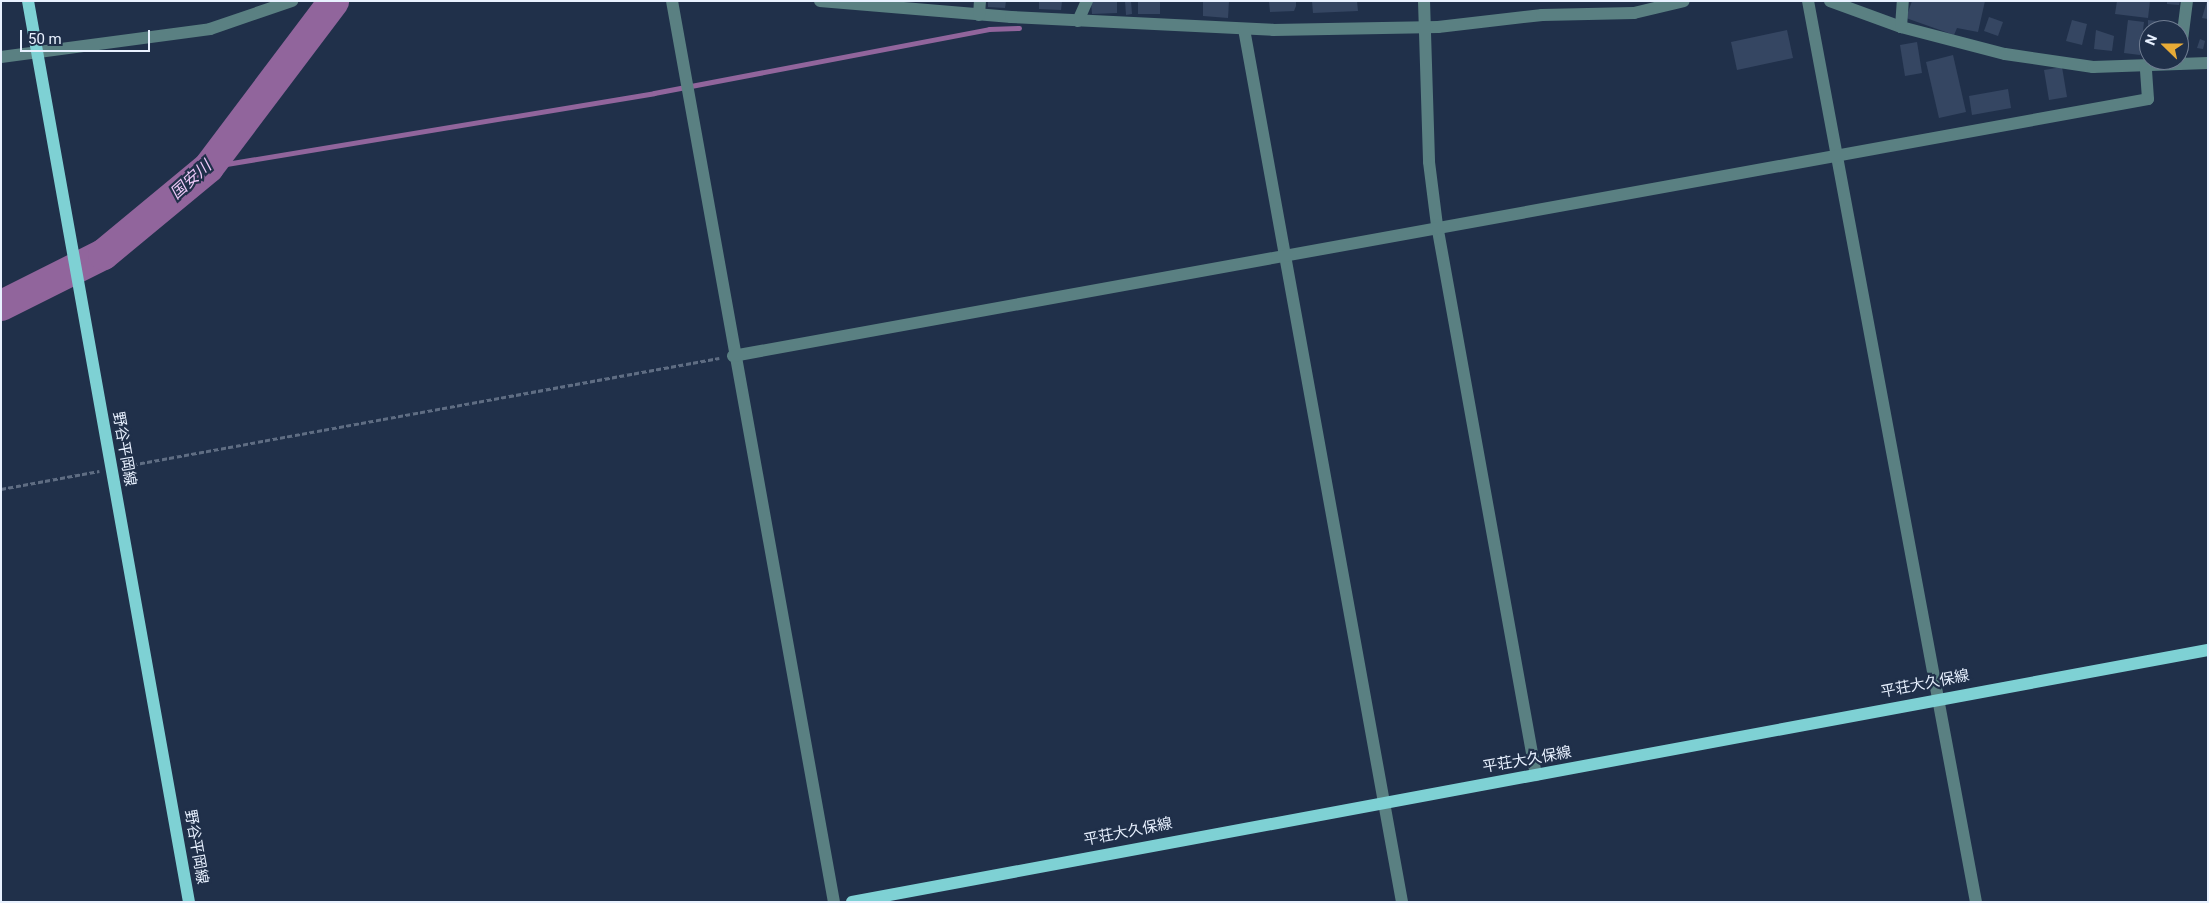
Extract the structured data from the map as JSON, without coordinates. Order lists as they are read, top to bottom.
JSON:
{
  "streets": {
    "main road": ["野谷平岡線", "平荘大久保線"]
  },
  "water": ["国安川"],
  "scale_bar": "50 m",
  "north": "left"
}
